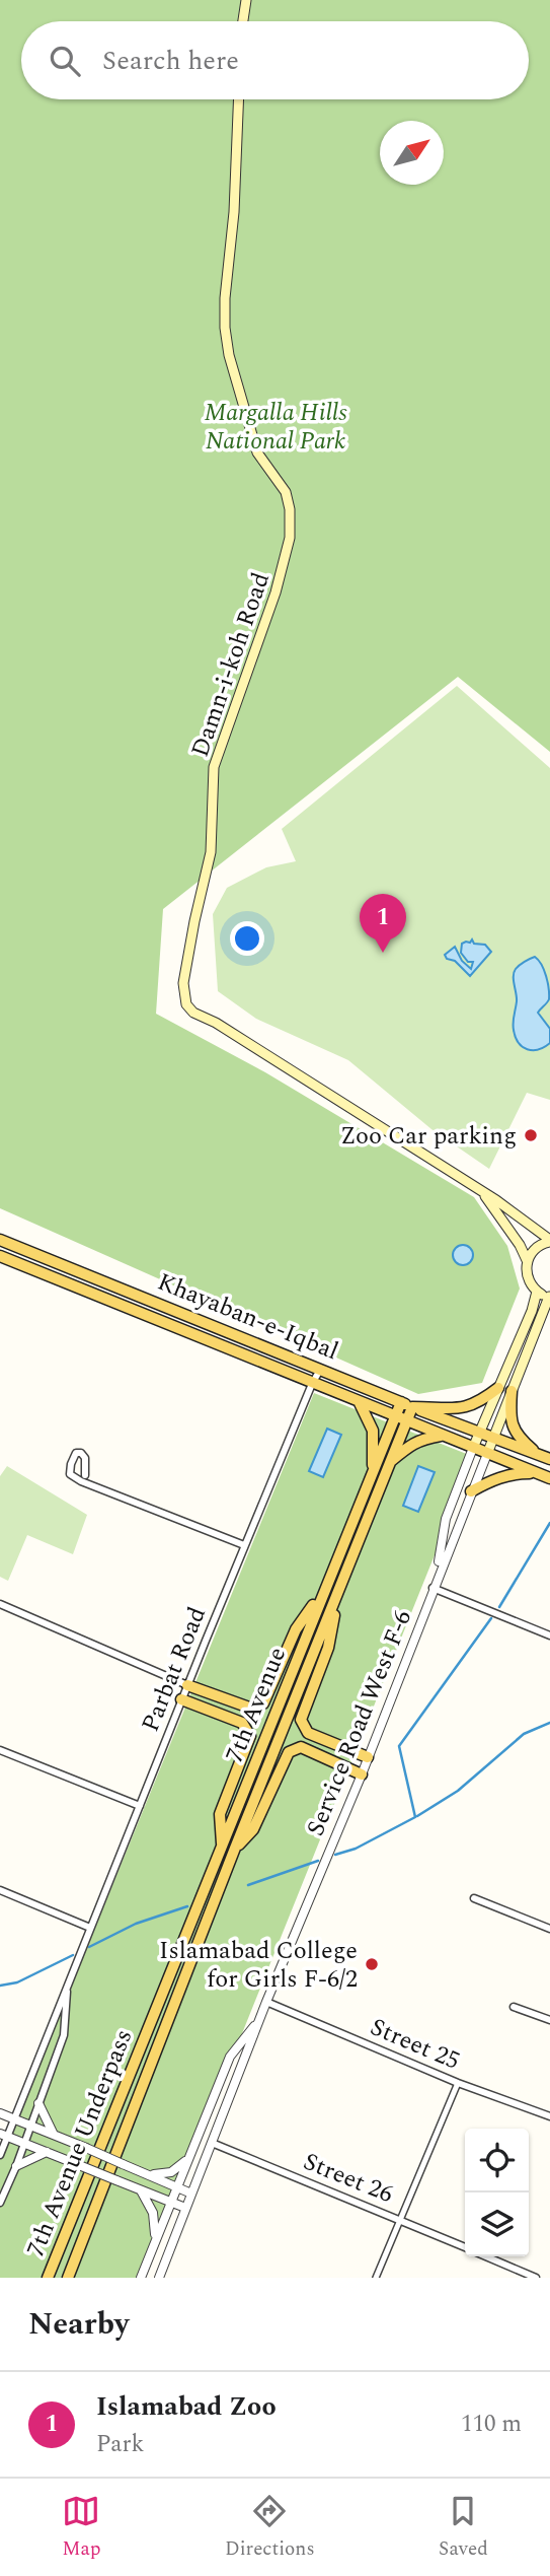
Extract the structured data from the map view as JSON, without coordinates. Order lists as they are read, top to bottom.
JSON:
{
  "streets": {
    "main road": [
      "Damn-i-koh Road",
      "Khayaban-e-Iqbal",
      "7th Avenue",
      "Service Road West F-6",
      "7th Avenue Underpass"
    ],
    "street": ["Parbat Road", "Street 25", "Street 26"]
  },
  "crossings": [
    ["Khayaban-e-Iqbal", "Parbat Road"],
    ["Khayaban-e-Iqbal", "7th Avenue"],
    ["Khayaban-e-Iqbal", "Service Road West F-6"],
    ["7th Avenue", "7th Avenue Underpass"],
    ["Service Road West F-6", "Street 25"],
    ["Service Road West F-6", "Street 26"]
  ],
  "parks": ["Margalla Hills National Park"],
  "places": ["Zoo Car parking", "Islamabad College for Girls F-6/2"],
  "north": "top right",
  "page": {
    "search": "Search here",
    "pins": "1",
    "heading": "Nearby",
    "list": [
      {
        "mark": "1",
        "name": "Islamabad Zoo",
        "note": "Park",
        "value": "110 m"
      }
    ],
    "nav": ["Map", "Directions", "Saved"]
  }
}
